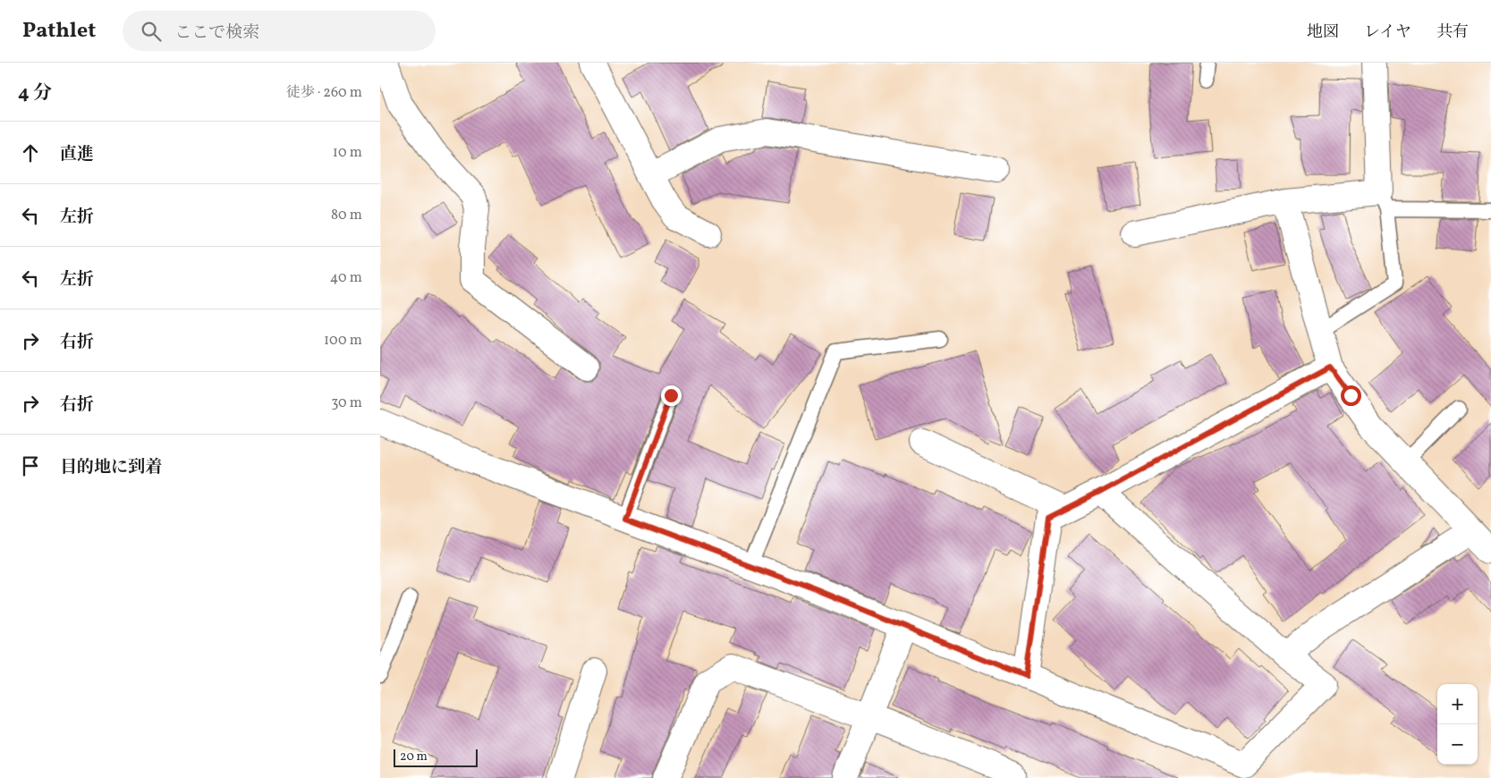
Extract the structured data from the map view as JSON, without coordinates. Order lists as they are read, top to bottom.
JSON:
{
  "scale_bar": "20 m",
  "page": {
    "header": "Pathlet",
    "search": "ここで検索",
    "nav": ["地図", "レイヤ", "共有"],
    "heading": ["4 分", "徒歩 · 260 m"],
    "list": [
      ["直進", "10 m"],
      ["左折", "80 m"],
      ["左折", "40 m"],
      ["右折", "100 m"],
      ["右折", "30 m"],
      "目的地に到着"
    ],
    "map_buttons": ["+", "−"],
    "scale": "20 m"
  }
}
